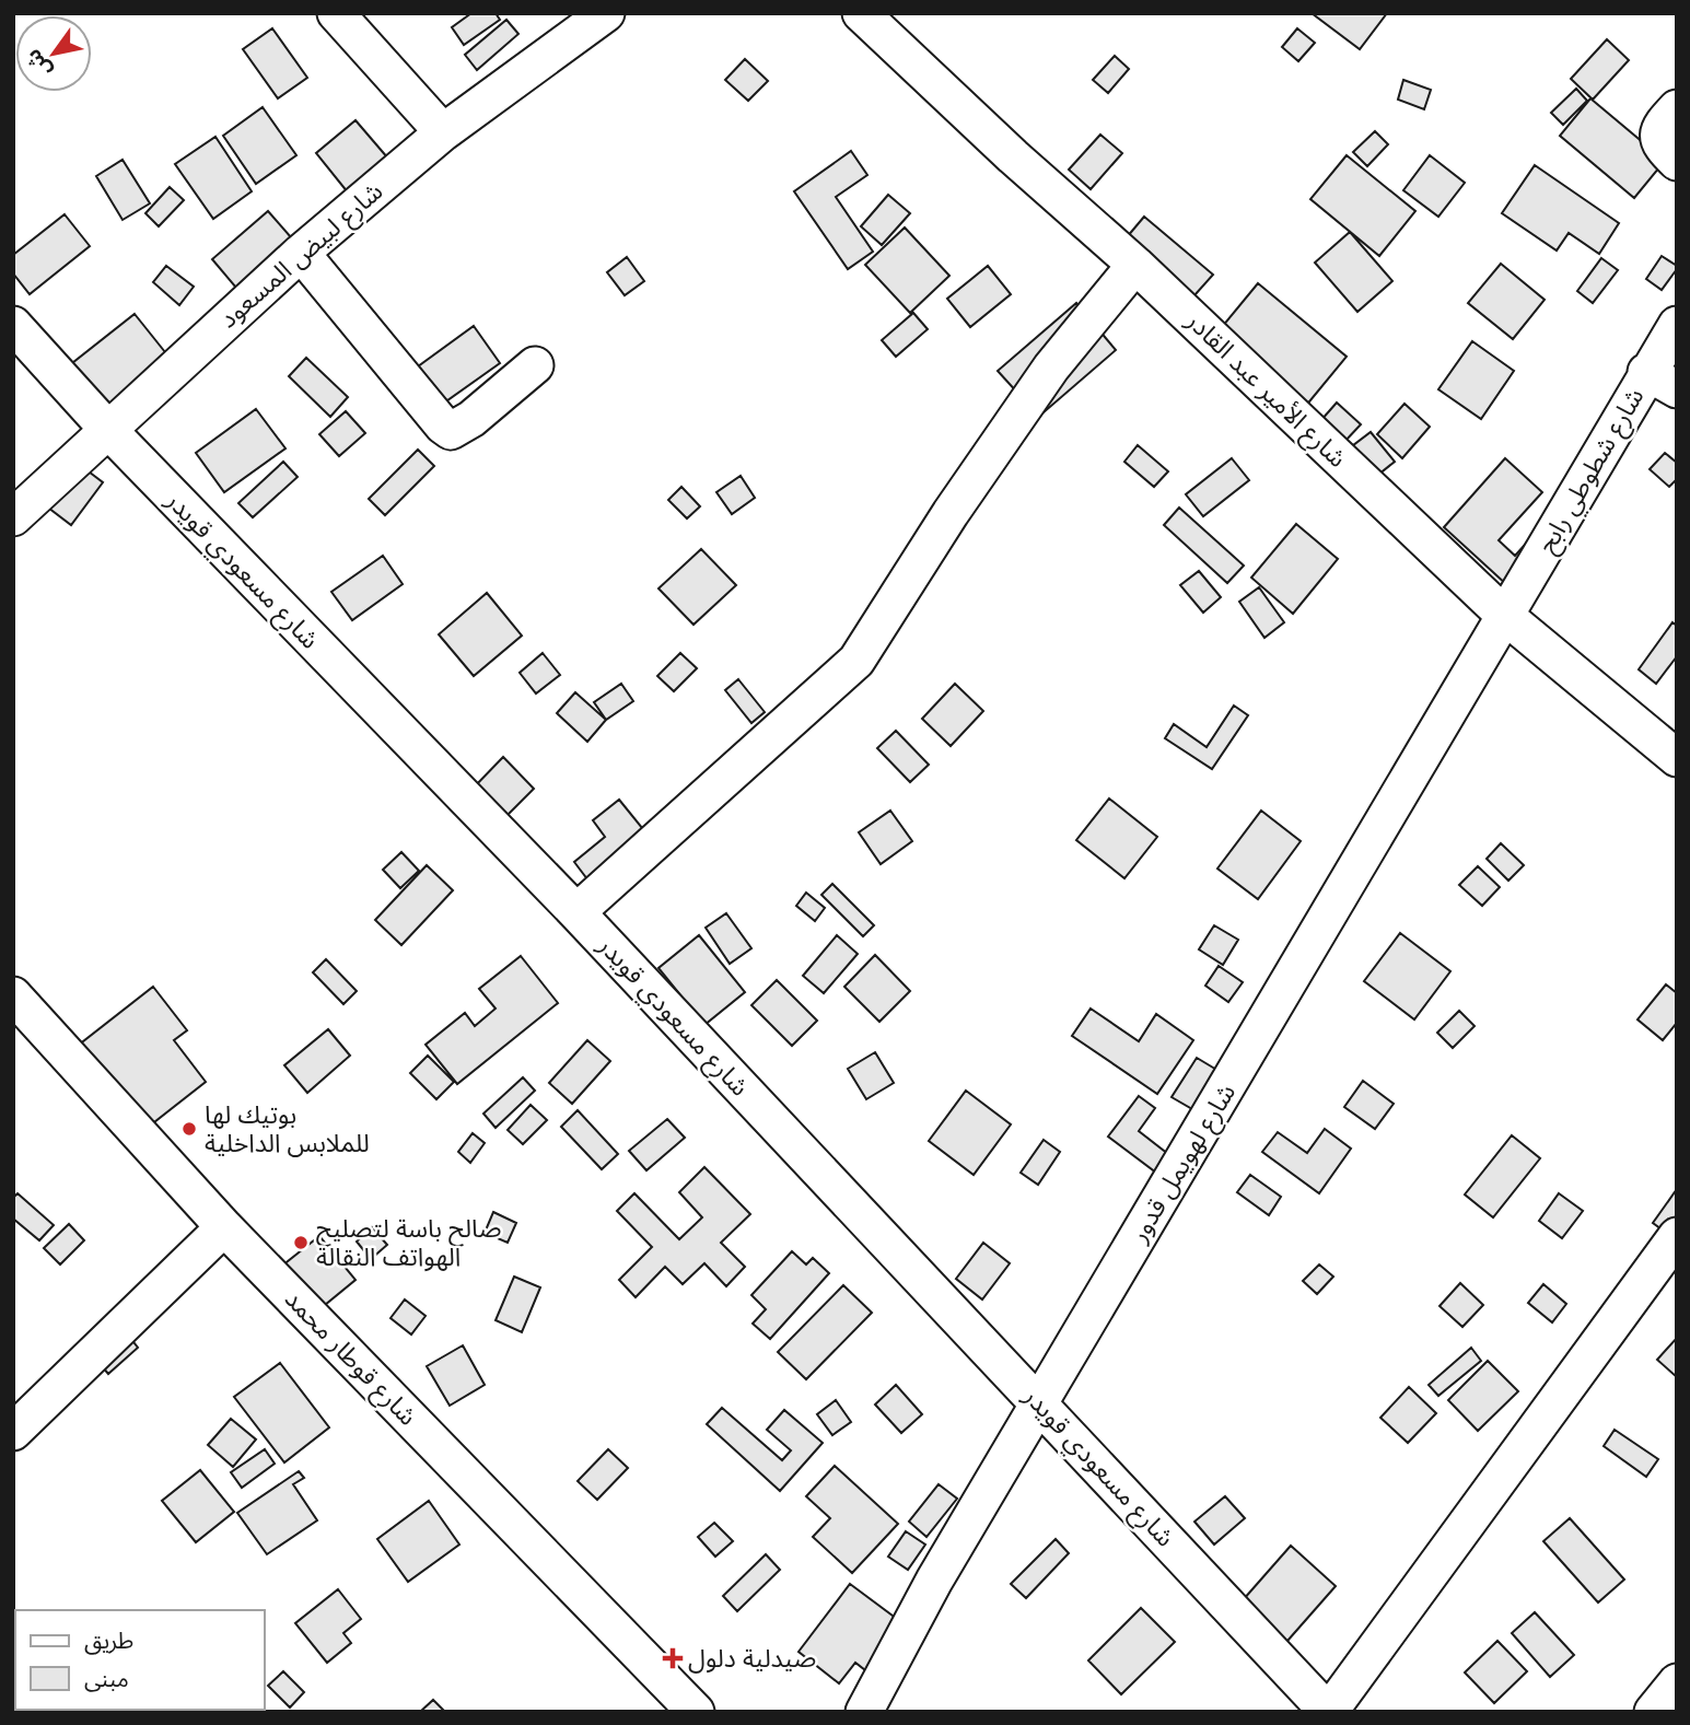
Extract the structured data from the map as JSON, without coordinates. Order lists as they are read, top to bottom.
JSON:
{
  "streets": {
    "street": [
      "شارع لبيض المسعود",
      "شارع الأمير عبد القادر",
      "شارع شطوطي رابح",
      "شارع مسعودي قويدر",
      "شارع لهويمل قدور",
      "شارع قوطار محمد"
    ]
  },
  "crossings": [
    ["شارع لبيض المسعود", "شارع مسعودي قويدر"],
    ["شارع الأمير عبد القادر", "شارع شطوطي رابح"],
    ["شارع الأمير عبد القادر", "شارع لهويمل قدور"],
    ["شارع شطوطي رابح", "شارع لهويمل قدور"],
    ["شارع مسعودي قويدر", "شارع لهويمل قدور"]
  ],
  "places": {
    "other": ["بوتيك لها للملابس الداخلية", "صالح باسة لتصليح الهواتف النقالة"],
    "health": ["صيدلية دلول"]
  },
  "legend": ["طريق", "مبنى"],
  "north": "bottom left"
}
